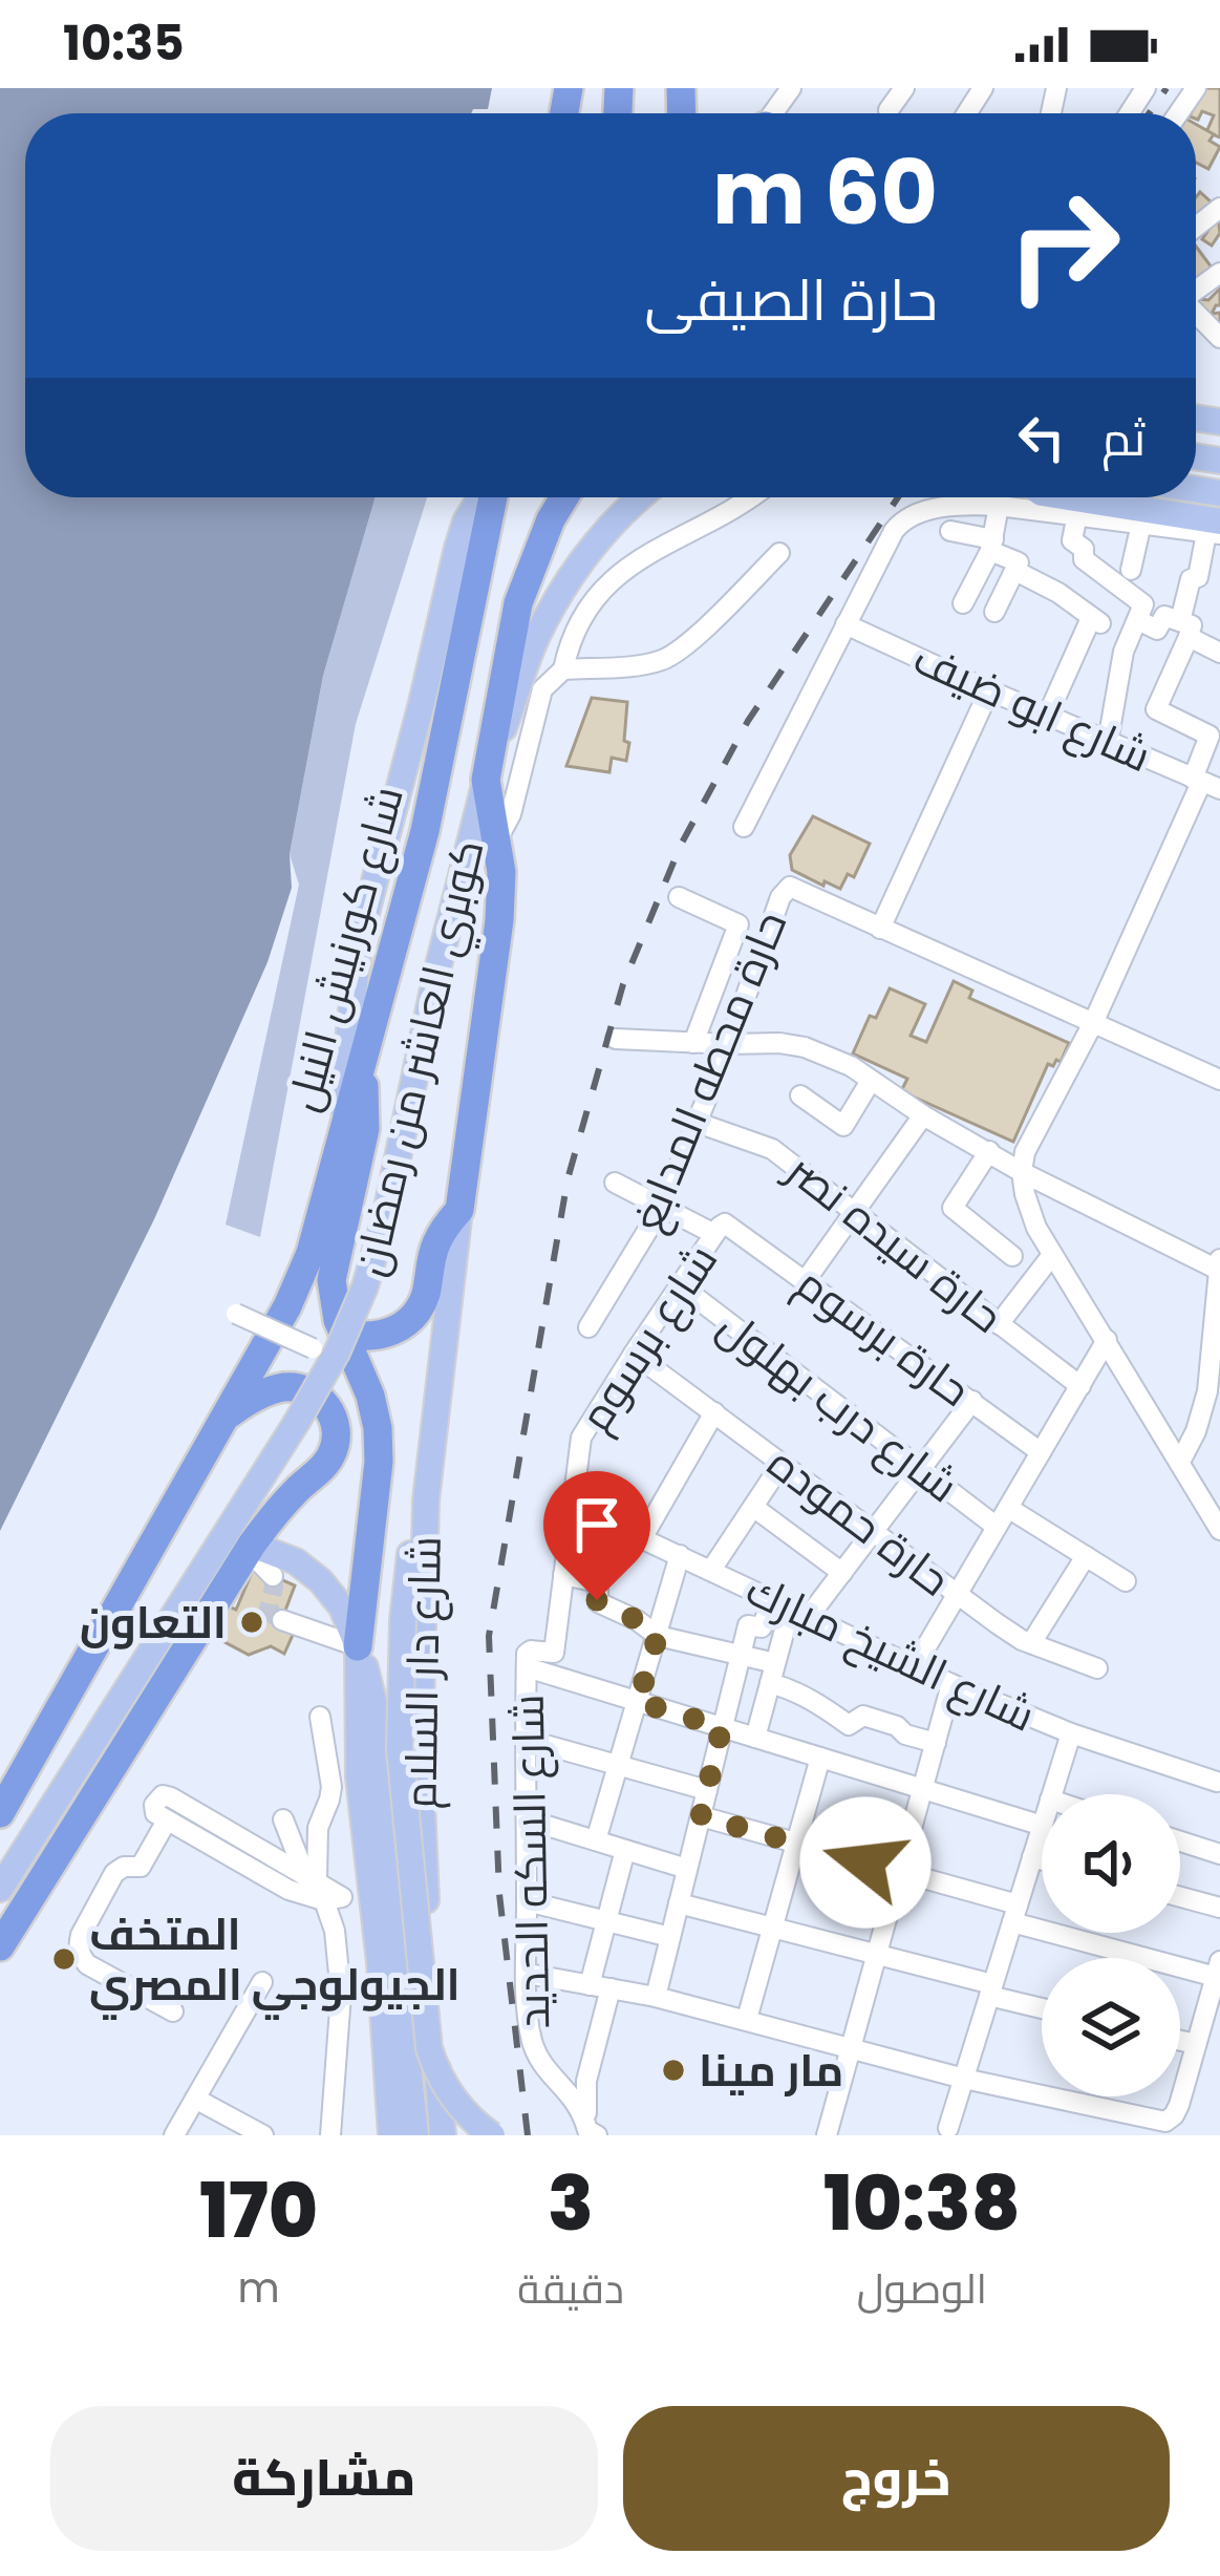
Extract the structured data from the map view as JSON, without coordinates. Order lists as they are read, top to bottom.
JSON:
{
  "streets": {
    "highway": ["شارع كورنيش النيل"],
    "main road": ["كوبري العاشر من رمضان", "شارع دار السلام"],
    "street": [
      "شارع ابو ضيف",
      "حارة محطه المدابغ",
      "حارة سيده نصر",
      "حارة برسوم",
      "شارع برسوم",
      "شارع درب بهلول",
      "حارة حموده",
      "شارع الشيخ مبارك",
      "شارع السكه الحديد"
    ]
  },
  "crossings": [
    ["شارع كورنيش النيل", "كوبري العاشر من رمضان"],
    ["حارة محطه المدابغ", "حارة سيده نصر"],
    ["حارة محطه المدابغ", "حارة برسوم"],
    ["حارة برسوم", "شارع برسوم"],
    ["شارع برسوم", "شارع درب بهلول"],
    ["شارع برسوم", "حارة حموده"],
    ["شارع برسوم", "شارع الشيخ مبارك"],
    ["شارع برسوم", "شارع السكه الحديد"]
  ],
  "places": ["التعاون", "المتخف الجيولوجي المصري", "مار مينا"],
  "page": {
    "status": "10:35",
    "turn": ["60 m", "حارة الصيفى"],
    "then": "ثم",
    "eta": [
      "10:38",
      "الوصول",
      "3",
      "دقيقة",
      "170",
      "m"
    ],
    "buttons": ["خروج", "مشاركة"]
  }
}
